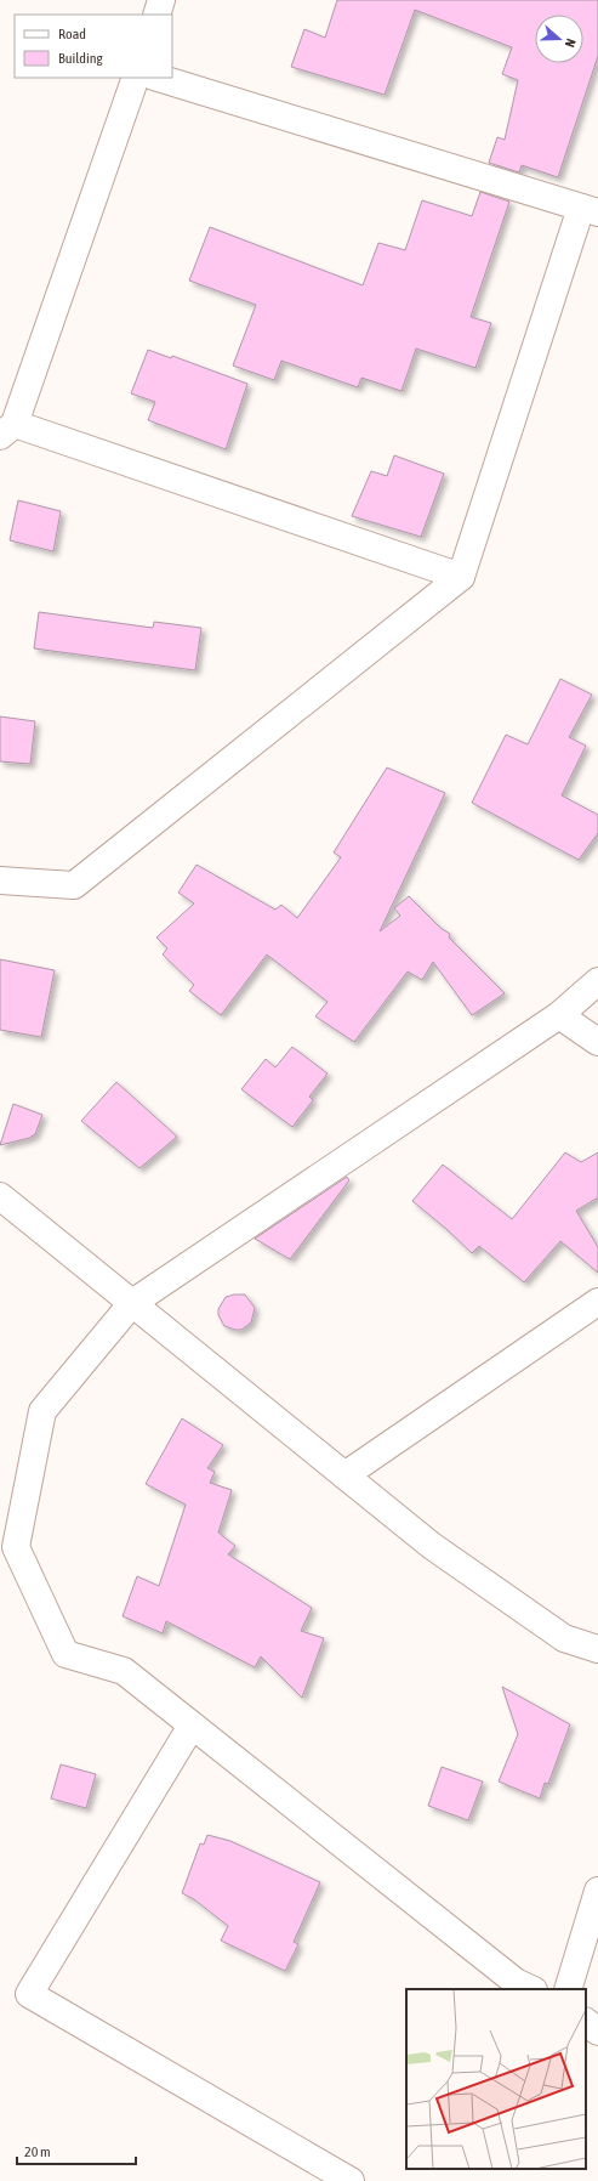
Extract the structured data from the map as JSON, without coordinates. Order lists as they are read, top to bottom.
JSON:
{
  "legend": ["Road", "Building"],
  "scale_bar": "20 m",
  "north": "right"
}
